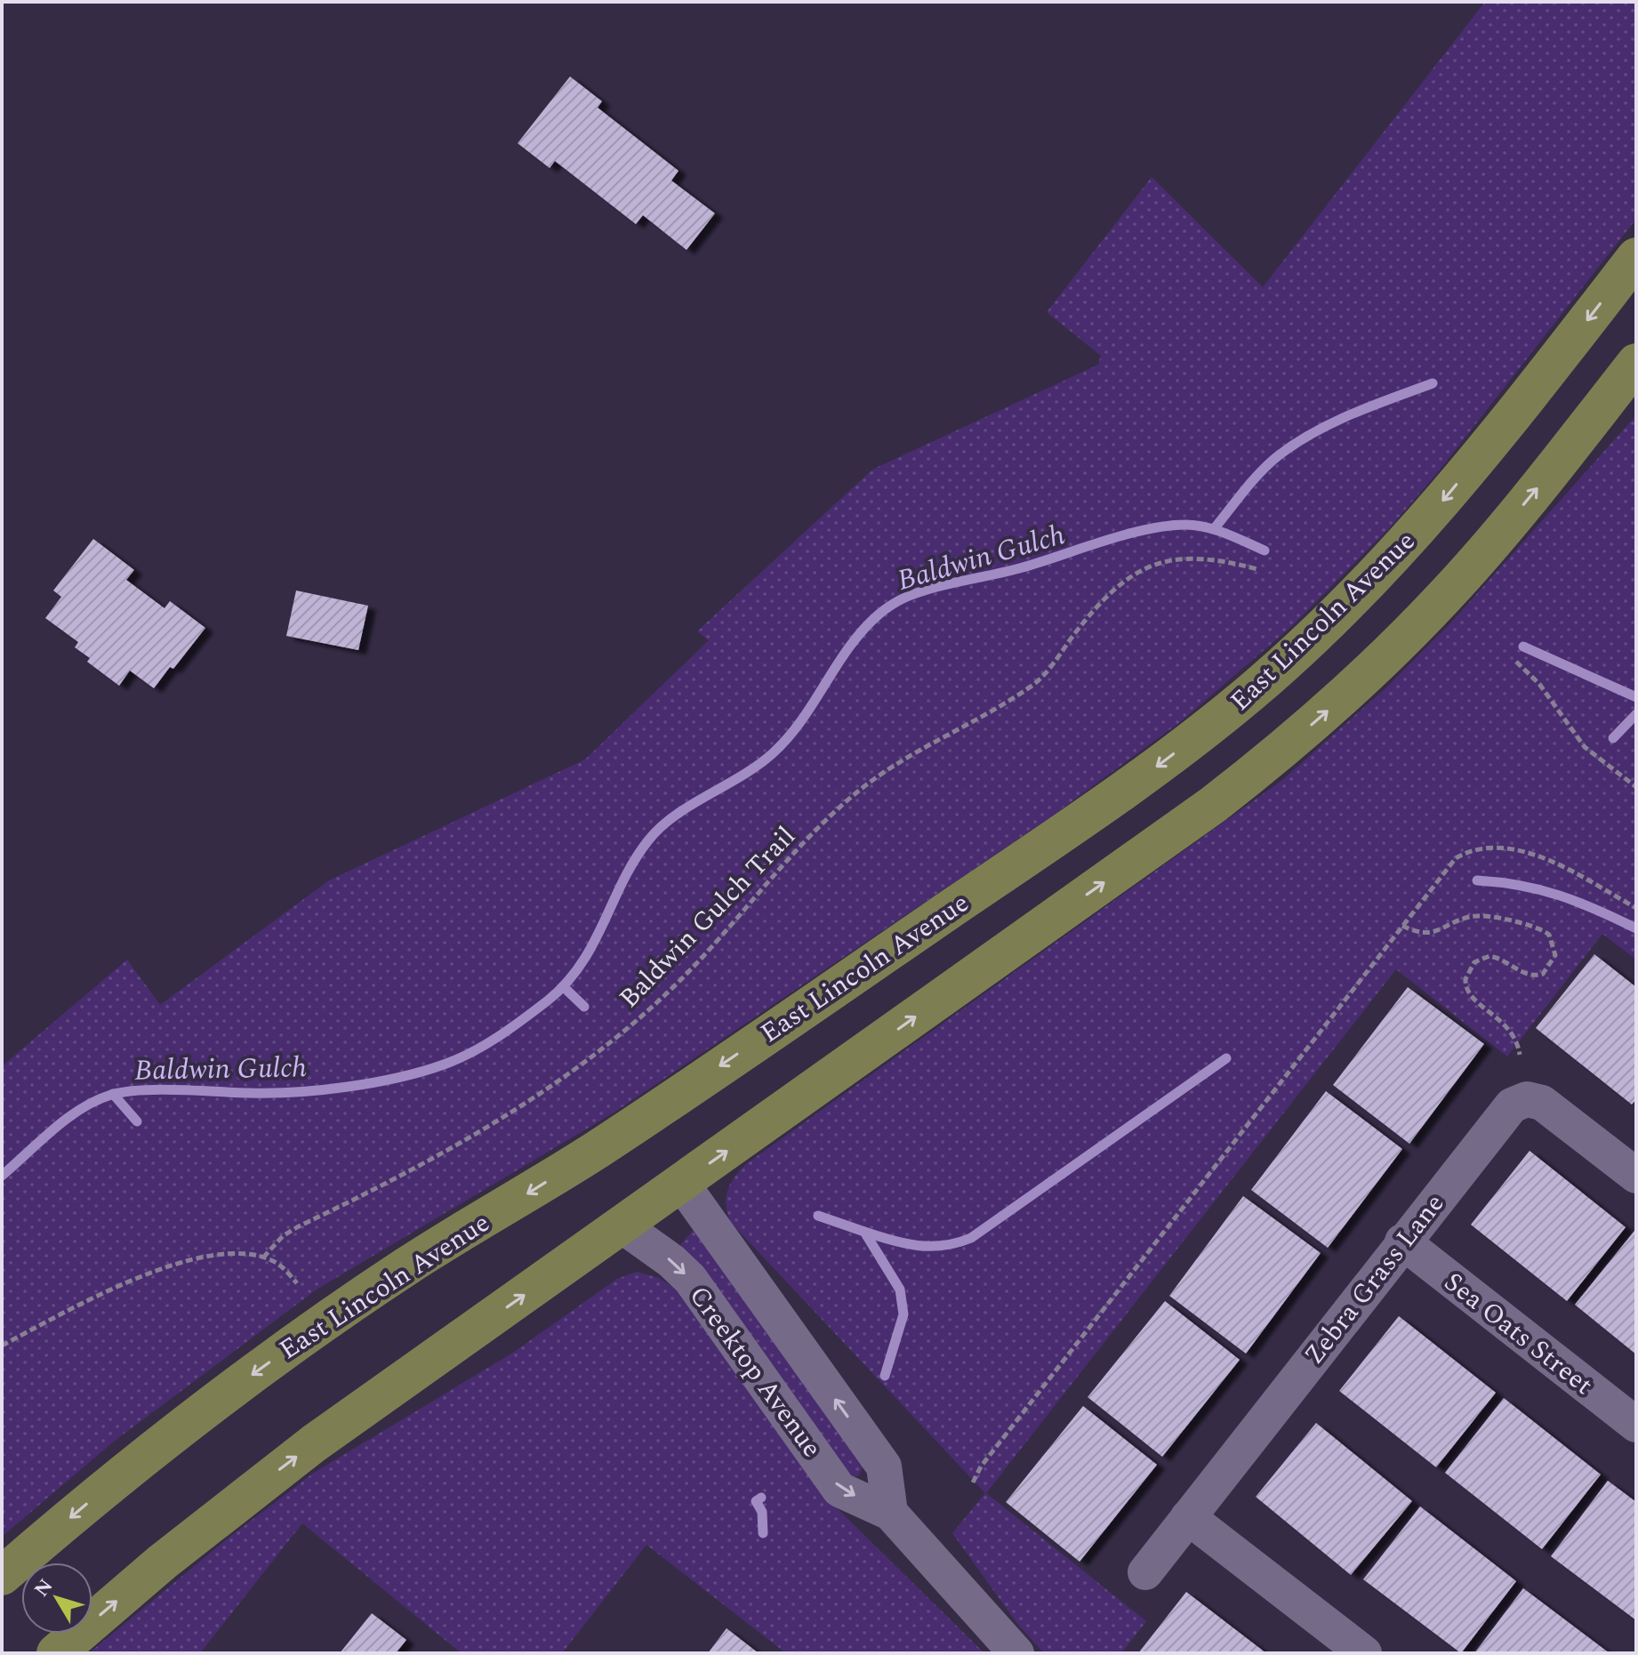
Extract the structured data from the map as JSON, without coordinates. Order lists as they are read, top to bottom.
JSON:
{
  "streets": {
    "main road": ["East Lincoln Avenue"],
    "street": ["Zebra Grass Lane", "Sea Oats Street", "Creektop Avenue"],
    "path": ["Baldwin Gulch Trail"]
  },
  "crossings": [
    ["Zebra Grass Lane", "Sea Oats Street"]
  ],
  "water": ["Baldwin Gulch"],
  "north": "top left"
}
